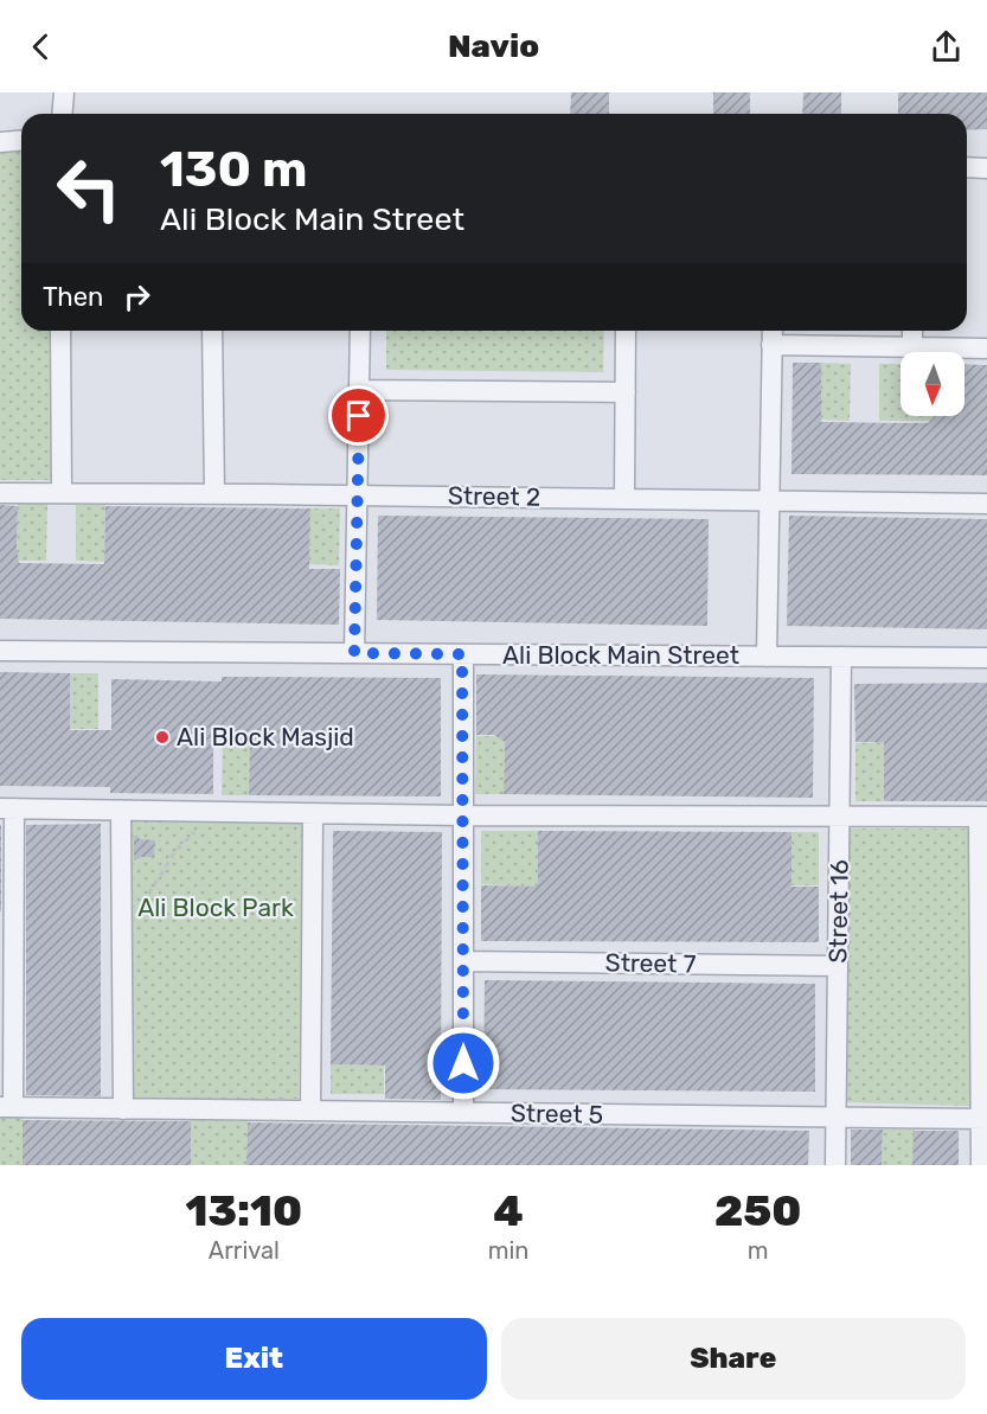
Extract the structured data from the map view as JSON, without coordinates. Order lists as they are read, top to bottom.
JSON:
{
  "streets": {
    "street": [
      "Street 2",
      "Ali Block Main Street",
      "Street 16",
      "Street 7",
      "Street 5"
    ]
  },
  "crossings": [
    ["Ali Block Main Street", "Street 16"],
    ["Street 16", "Street 7"],
    ["Street 16", "Street 5"]
  ],
  "parks": ["Ali Block Park"],
  "places": ["Ali Block Masjid"],
  "north": "bottom",
  "page": {
    "header": "Navio",
    "turn": ["130 m", "Ali Block Main Street"],
    "then": "Then",
    "eta": [
      "13:10",
      "Arrival",
      "4",
      "min",
      "250",
      "m"
    ],
    "buttons": ["Exit", "Share"]
  }
}
